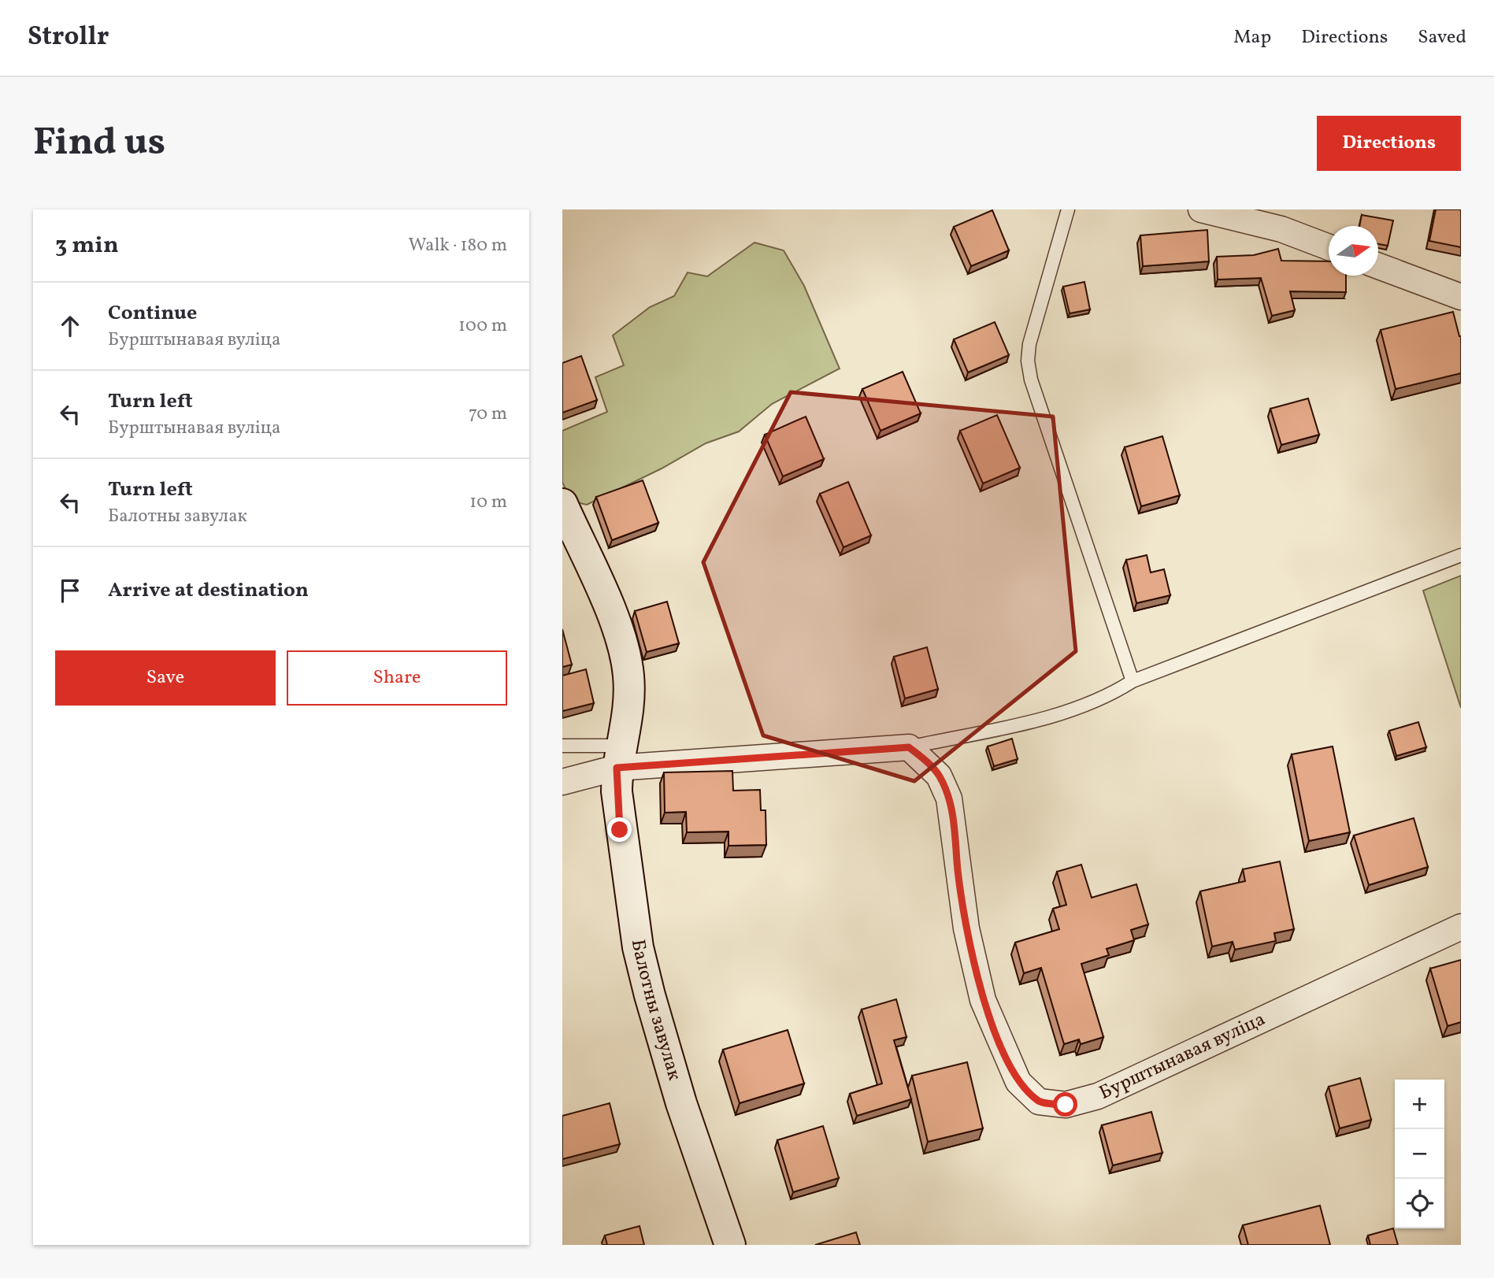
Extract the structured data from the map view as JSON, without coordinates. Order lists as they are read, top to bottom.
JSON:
{
  "streets": {
    "main road": ["Балотны завулак"],
    "street": ["Бурштынавая вуліца"]
  },
  "north": "right",
  "page": {
    "header": "Strollr",
    "nav": ["Map", "Directions", "Saved"],
    "buttons": [
      "Directions",
      ["Save", "Share"]
    ],
    "title": "Find us",
    "heading": ["3 min", "Walk · 180 m"],
    "list": [
      ["Continue", "Бурштынавая вуліца", "100 m"],
      ["Turn left", "Бурштынавая вуліца", "70 m"],
      ["Turn left", "Балотны завулак", "10 m"],
      "Arrive at destination"
    ],
    "map_buttons": ["+", "−"]
  }
}
